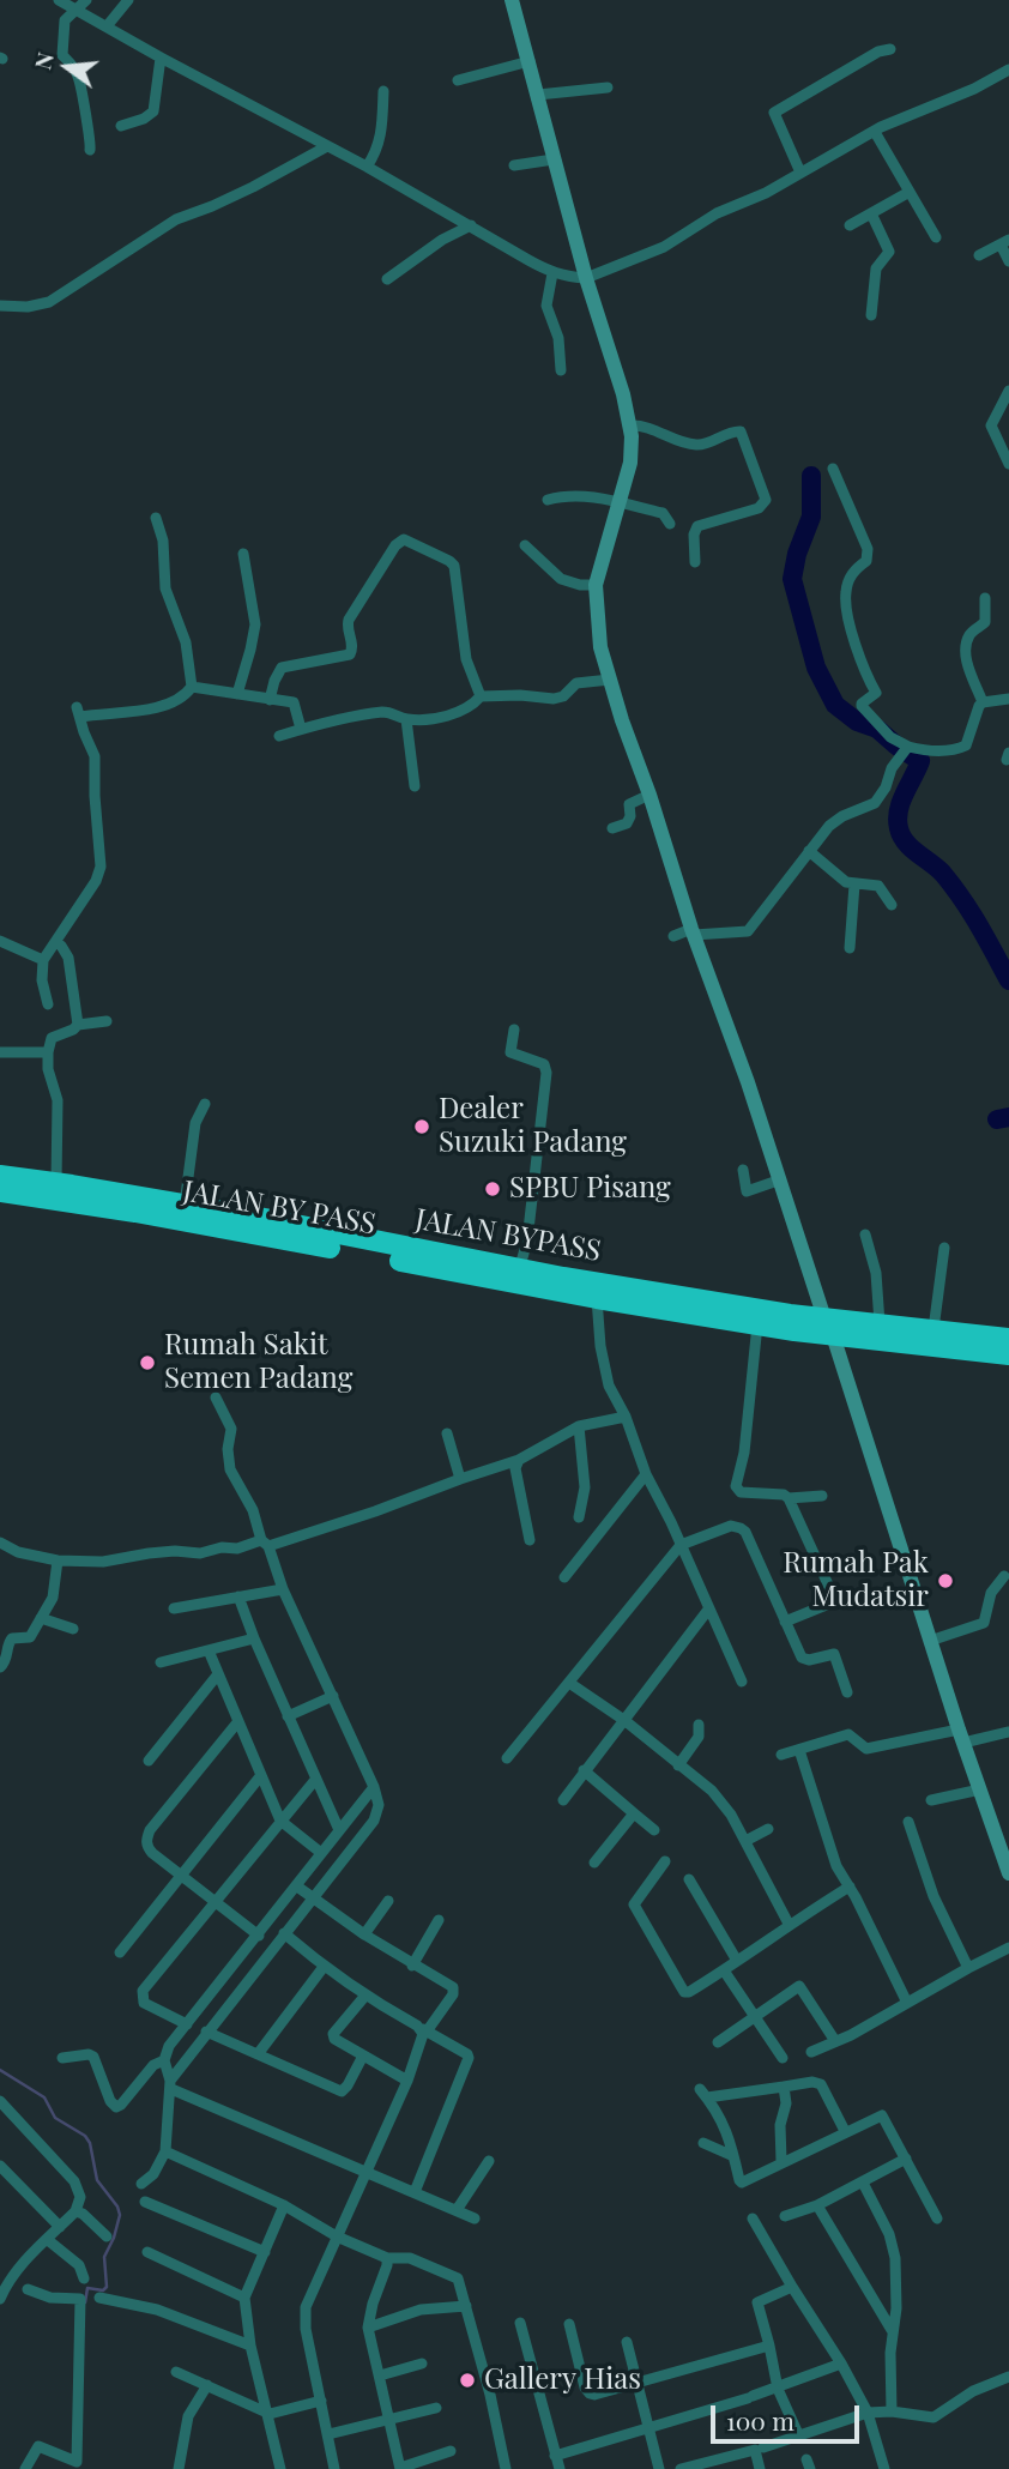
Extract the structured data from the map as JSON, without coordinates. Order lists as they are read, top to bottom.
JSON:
{
  "streets": {
    "highway": ["JALAN BY PASS", "JALAN BYPASS"]
  },
  "crossings": [
    ["JALAN BY PASS", "JALAN BYPASS"]
  ],
  "places": [
    "Dealer Suzuki Padang",
    "SPBU Pisang",
    "Rumah Sakit Semen Padang",
    "Rumah Pak Mudatsir",
    "Gallery Hias"
  ],
  "scale_bar": "100 m",
  "north": "left"
}
